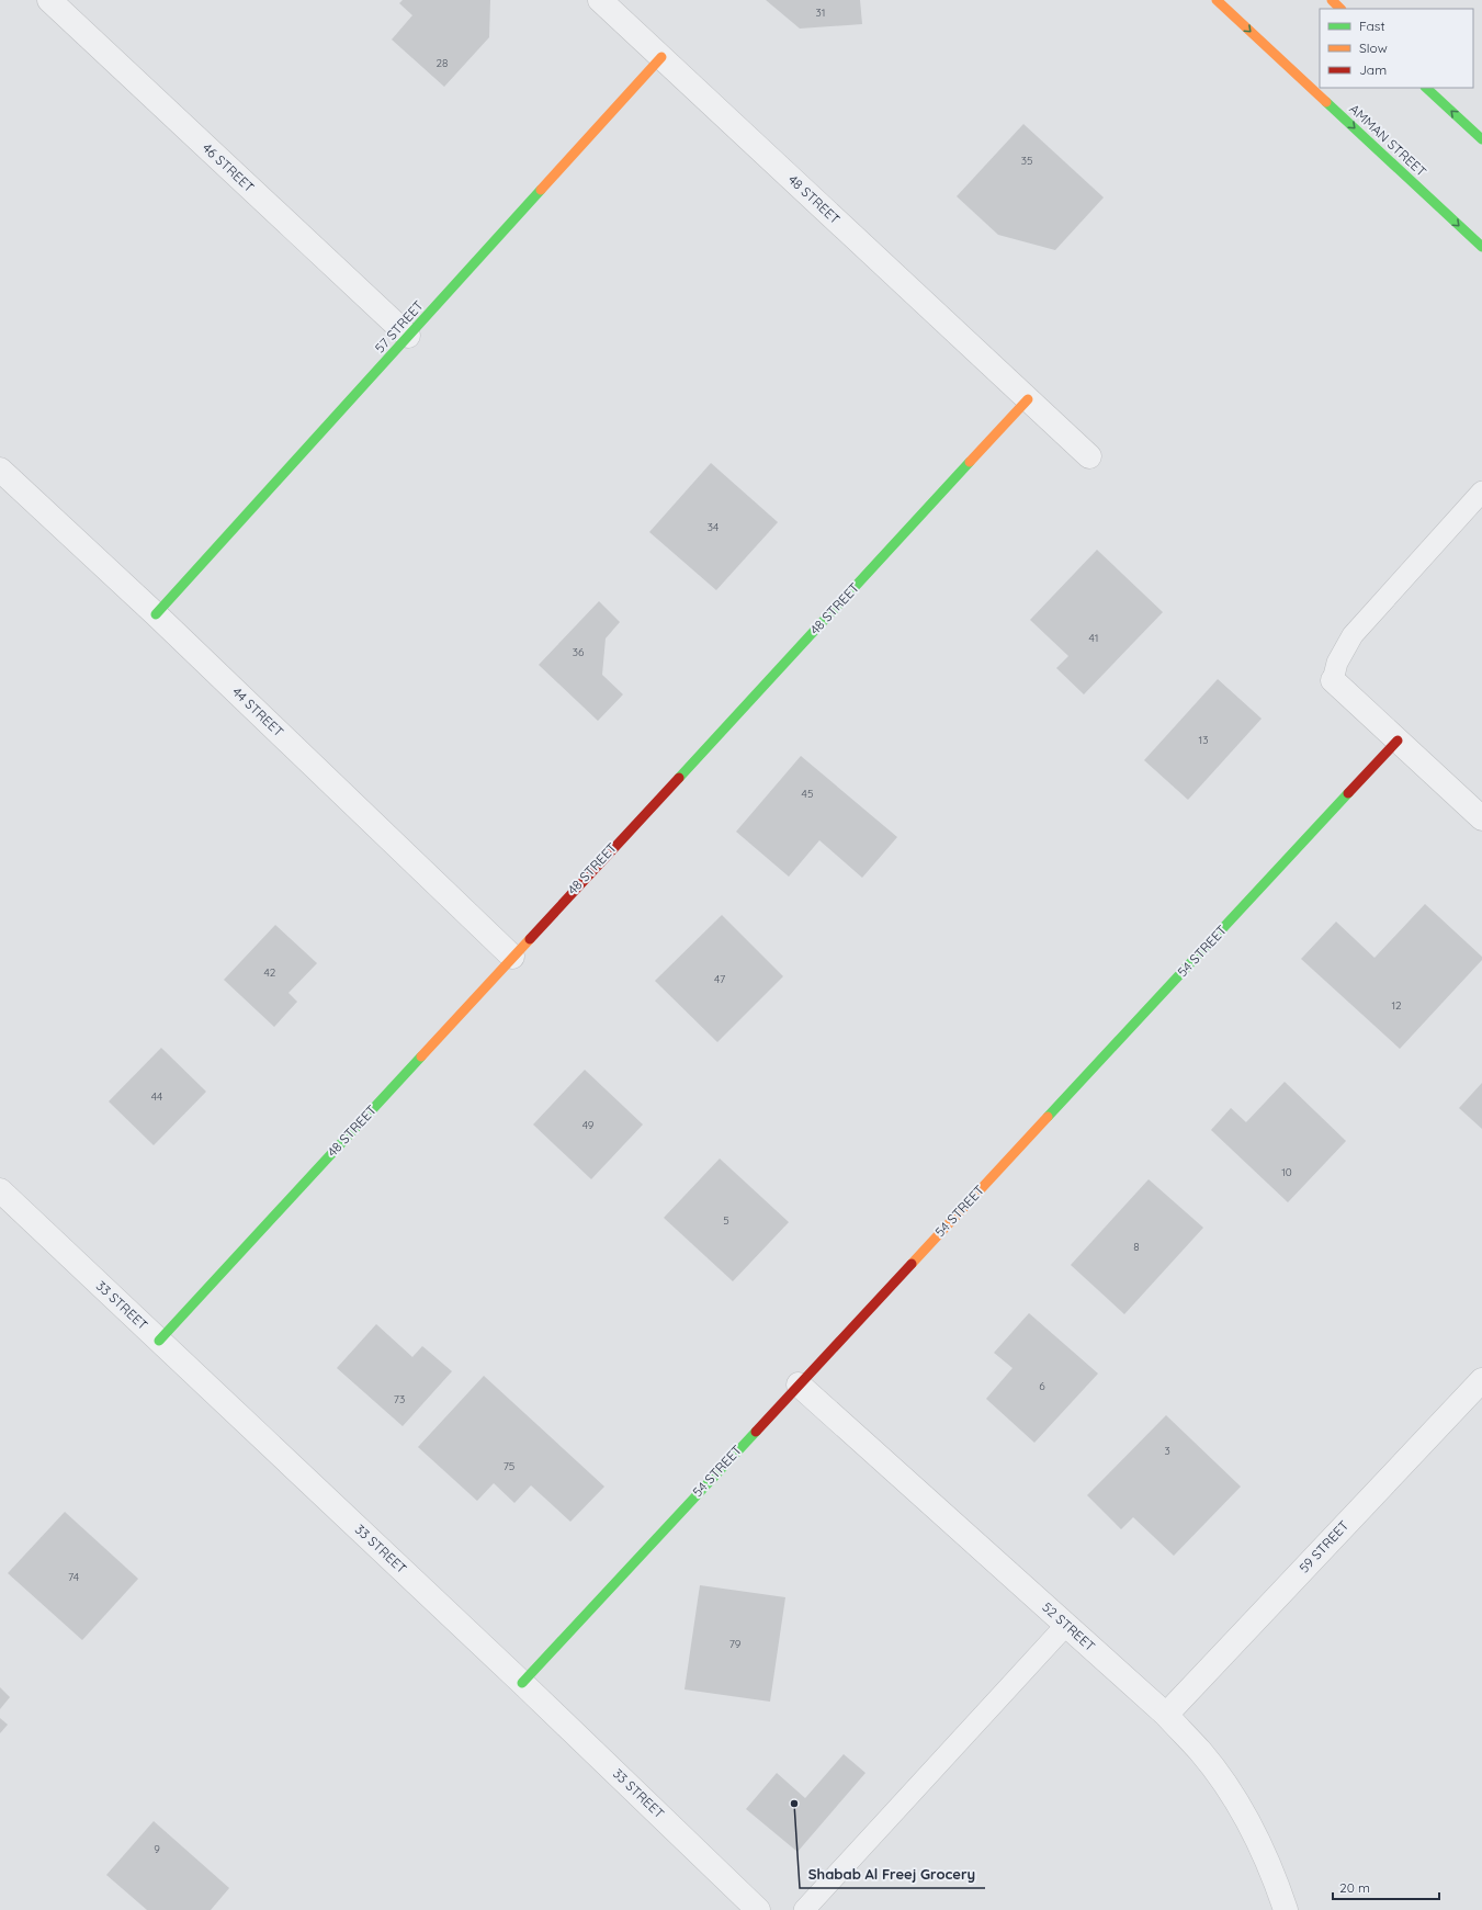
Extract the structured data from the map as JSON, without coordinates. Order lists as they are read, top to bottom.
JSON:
{
  "streets": {
    "street": [
      "AMMAN STREET",
      "46 STREET",
      "48 STREET",
      "57 STREET",
      "44 STREET",
      "54 STREET",
      "33 STREET",
      "59 STREET",
      "52 STREET"
    ]
  },
  "crossings": [
    ["46 STREET", "57 STREET"],
    ["48 STREET", "57 STREET"],
    ["48 STREET", "44 STREET"],
    ["48 STREET", "33 STREET"],
    ["57 STREET", "44 STREET"],
    ["54 STREET", "33 STREET"],
    ["54 STREET", "52 STREET"],
    ["59 STREET", "52 STREET"]
  ],
  "one_way": ["AMMAN STREET"],
  "places": ["Shabab Al Freej Grocery"],
  "house_numbers": [
    "31",
    "28",
    "35",
    "34",
    "41",
    "36",
    "13",
    "45",
    "42",
    "47",
    "12",
    "44",
    "49",
    "10",
    "5",
    "8",
    "6",
    "73",
    "3",
    "75",
    "74",
    "79",
    "9"
  ],
  "legend": ["Fast", "Slow", "Jam"],
  "scale_bar": "20 m"
}
